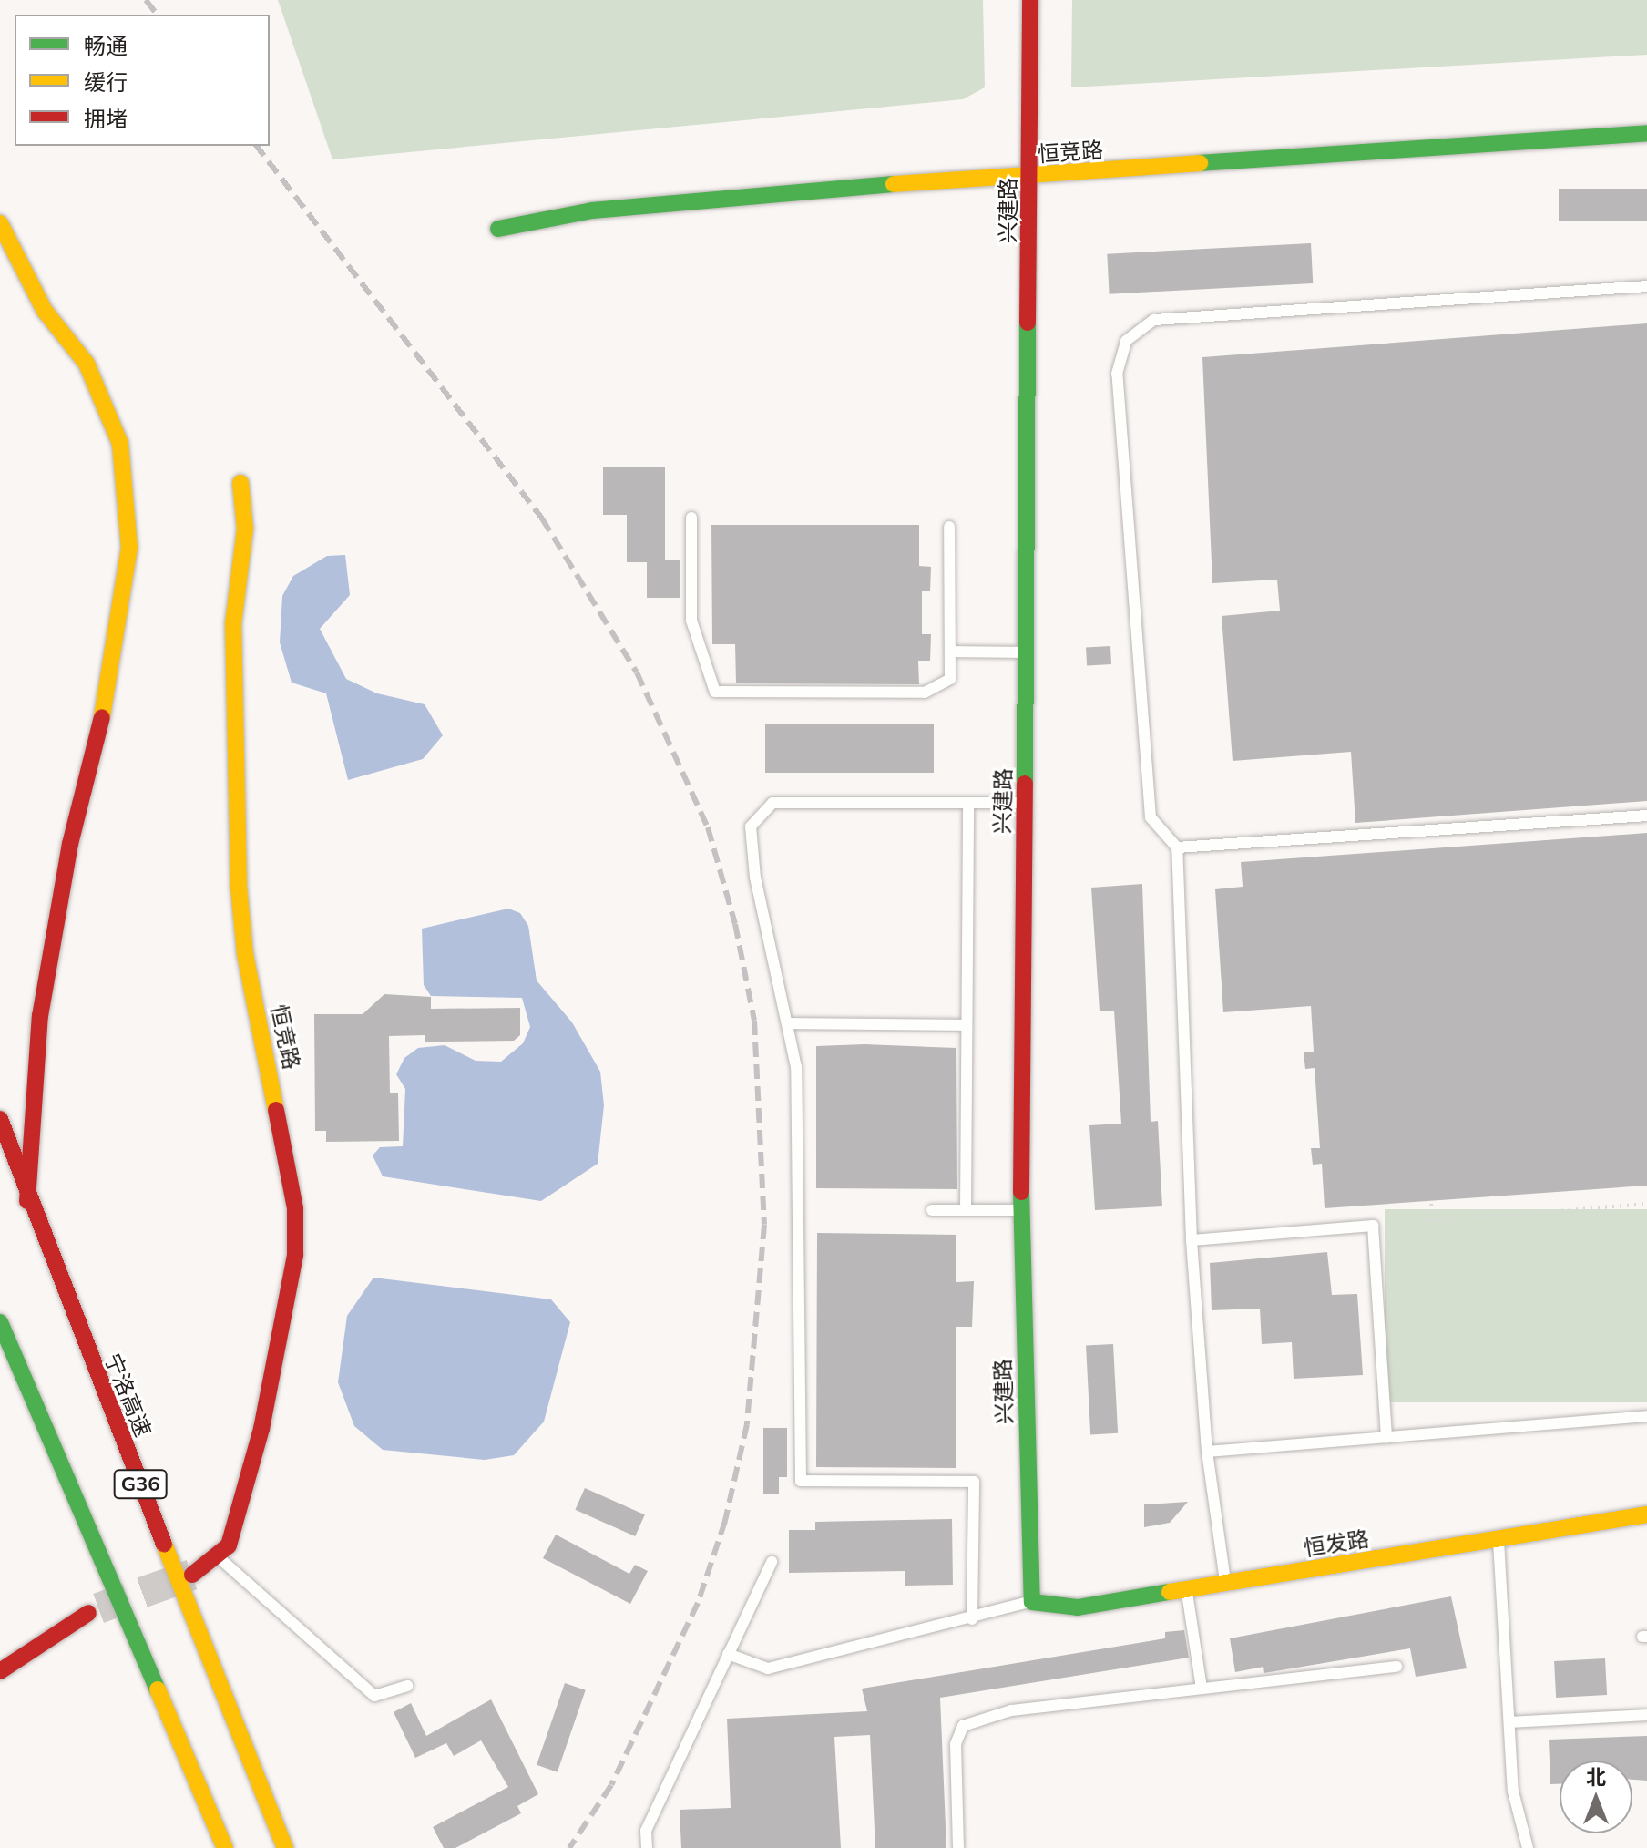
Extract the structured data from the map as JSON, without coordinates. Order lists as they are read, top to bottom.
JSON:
{
  "streets": {
    "main road": [
      "恒竞路",
      "兴建路",
      "宁洛高速",
      "G36",
      "恒发路"
    ]
  },
  "crossings": [
    ["恒竞路", "兴建路"],
    ["兴建路", "恒发路"]
  ],
  "legend": ["畅通", "缓行", "拥堵"],
  "north": "top"
}
